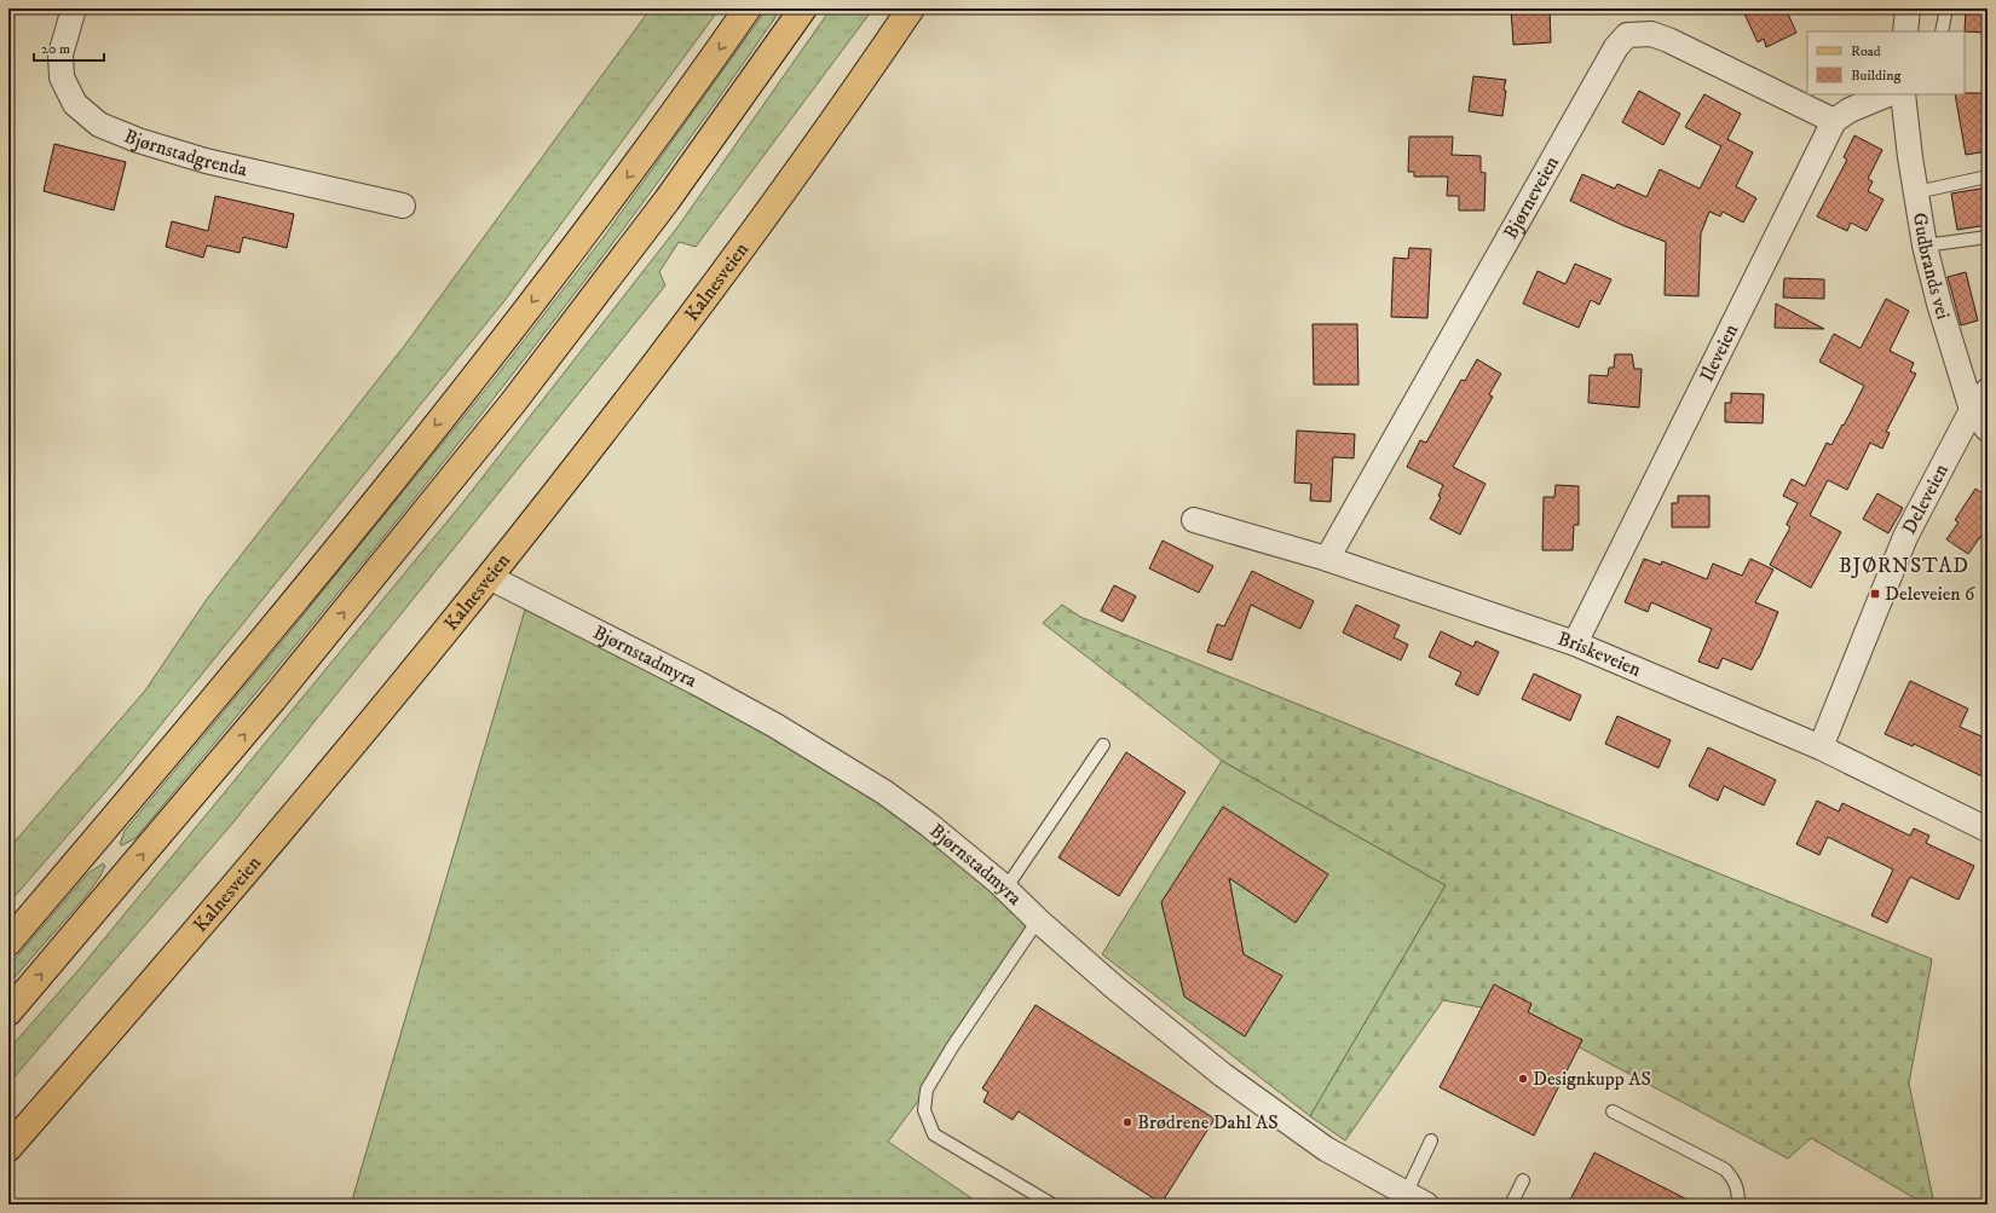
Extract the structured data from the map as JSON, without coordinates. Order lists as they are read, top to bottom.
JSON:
{
  "streets": {
    "main road": ["Kalnesveien"],
    "street": [
      "Bjørnstadgrenda",
      "Bjørneveien",
      "Gudbrands vei",
      "Ileveien",
      "Deleveien",
      "Briskeveien",
      "Bjørnstadmyra"
    ]
  },
  "crossings": [
    ["Bjørneveien", "Ileveien"],
    ["Bjørneveien", "Briskeveien"],
    ["Gudbrands vei", "Deleveien"],
    ["Kalnesveien", "Bjørnstadmyra"],
    ["Ileveien", "Briskeveien"],
    ["Deleveien", "Briskeveien"]
  ],
  "districts": ["BJØRNSTAD"],
  "places": {
    "transit": ["Deleveien 6"],
    "other": ["Designkupp AS", "Brødrene Dahl AS"]
  },
  "legend": ["Road", "Building"],
  "scale_bar": "20 m"
}
